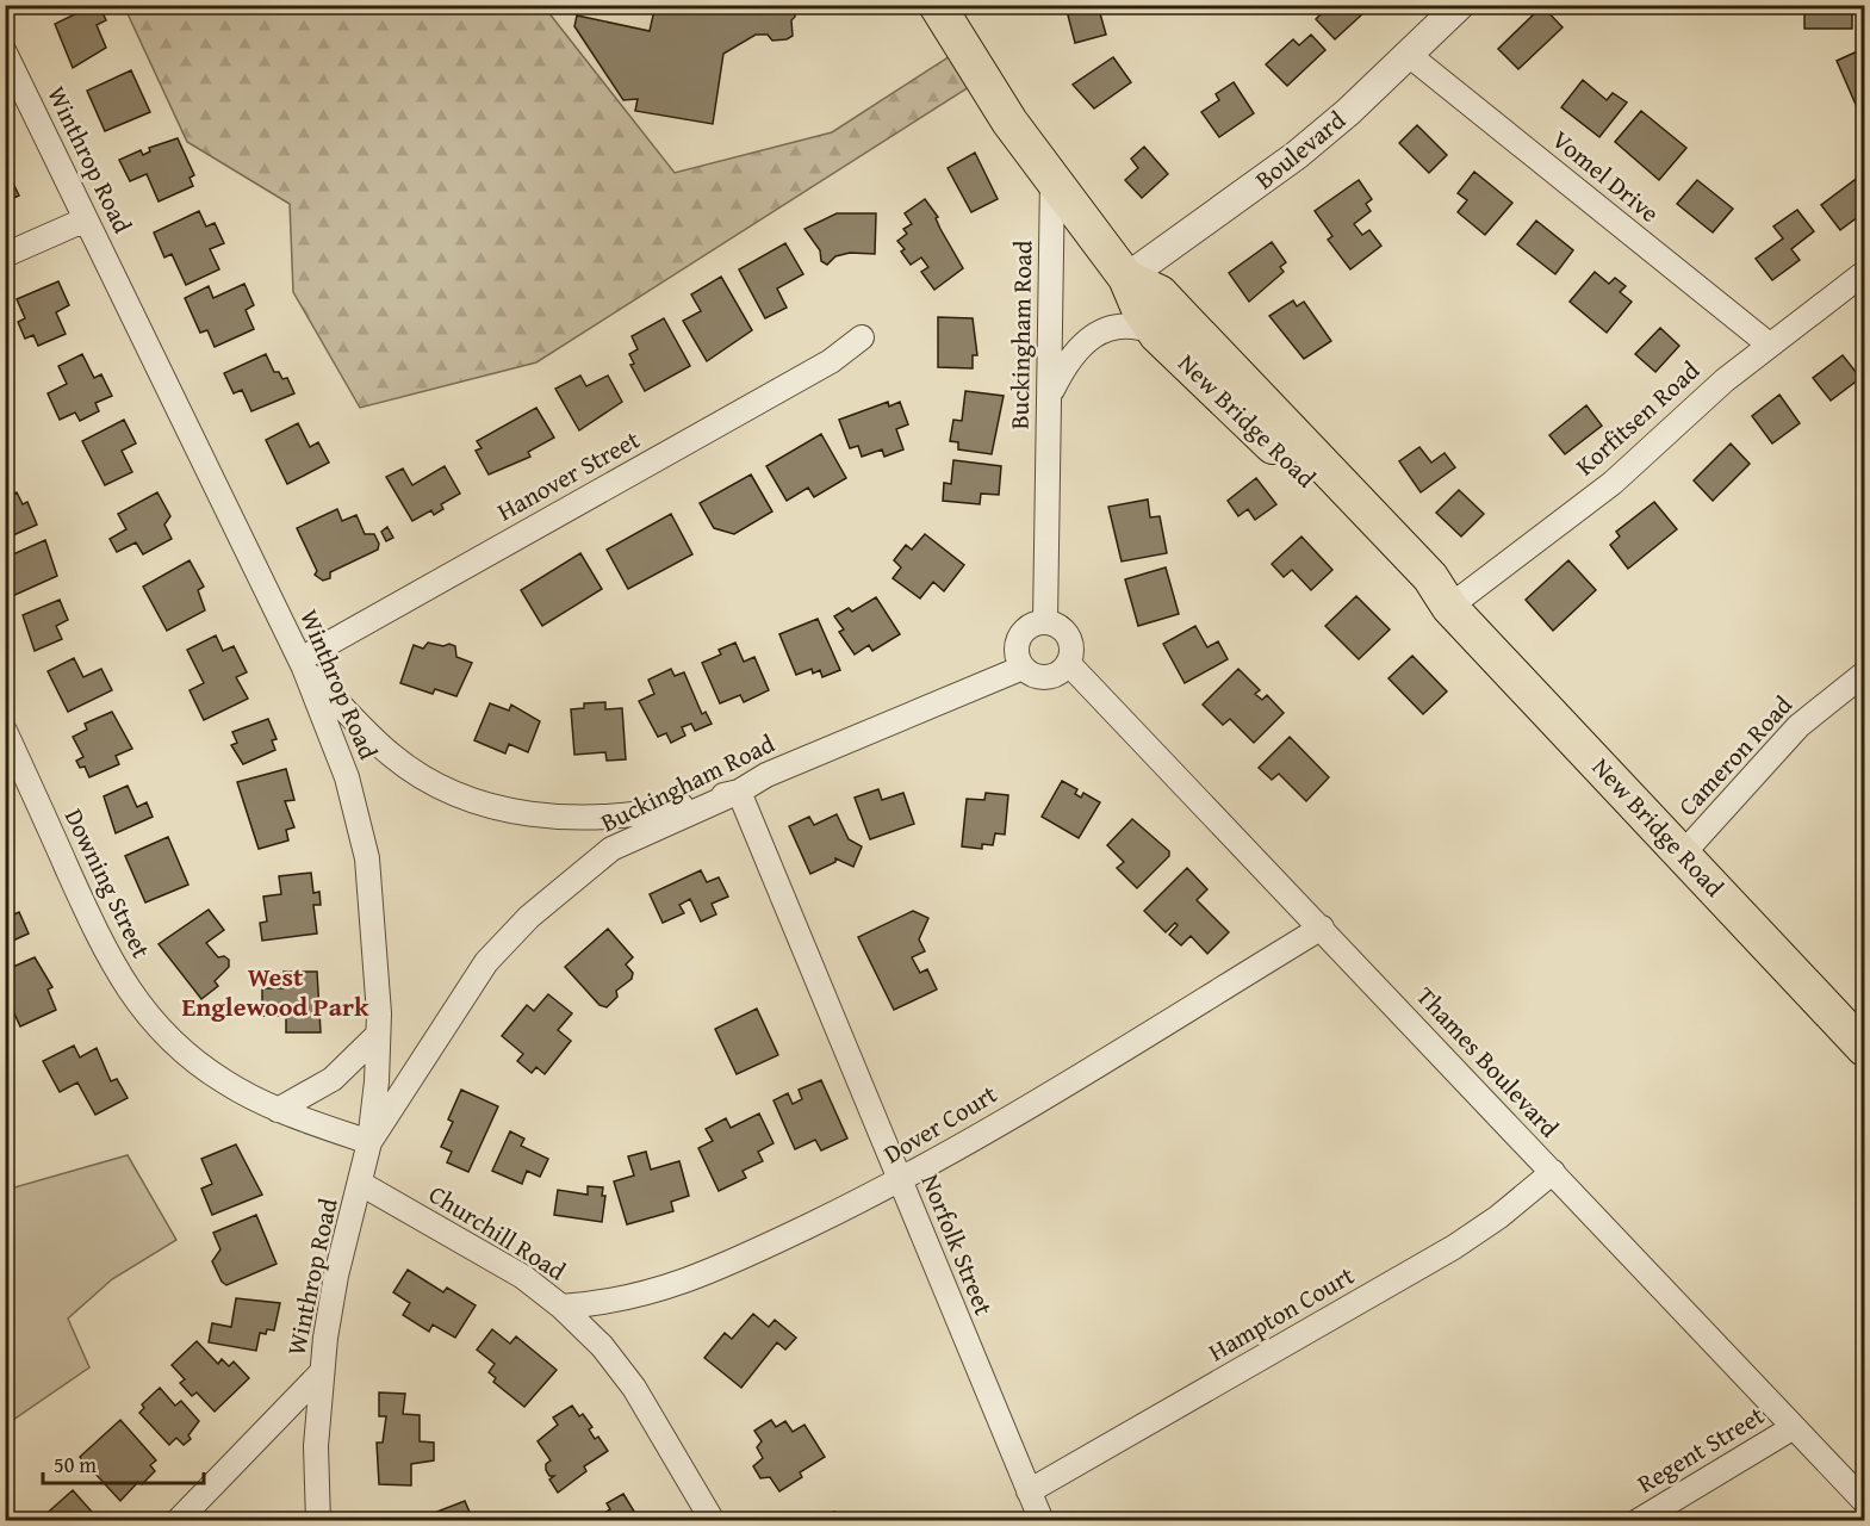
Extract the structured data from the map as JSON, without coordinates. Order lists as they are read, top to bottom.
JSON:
{
  "streets": {
    "main road": ["New Bridge Road"],
    "street": [
      "Boulevard",
      "Winthrop Road",
      "Vomel Drive",
      "Buckingham Road",
      "Korfitsen Road",
      "Hanover Street",
      "Cameron Road",
      "Downing Street",
      "Thames Boulevard",
      "Dover Court",
      "Churchill Road",
      "Norfolk Street",
      "Hampton Court",
      "Regent Street"
    ]
  },
  "crossings": [
    ["Boulevard", "Vomel Drive"],
    ["Boulevard", "New Bridge Road"],
    ["Winthrop Road", "Buckingham Road"],
    ["Winthrop Road", "Hanover Street"],
    ["Winthrop Road", "Downing Street"],
    ["Winthrop Road", "Churchill Road"],
    ["Vomel Drive", "Korfitsen Road"],
    ["Buckingham Road", "New Bridge Road"],
    ["Buckingham Road", "Downing Street"],
    ["Buckingham Road", "Thames Boulevard"],
    ["Buckingham Road", "Norfolk Street"],
    ["Korfitsen Road", "New Bridge Road"],
    ["New Bridge Road", "Cameron Road"],
    ["Thames Boulevard", "Dover Court"],
    ["Thames Boulevard", "Hampton Court"],
    ["Thames Boulevard", "Regent Street"],
    ["Dover Court", "Churchill Road"],
    ["Dover Court", "Norfolk Street"],
    ["Norfolk Street", "Hampton Court"]
  ],
  "districts": ["West Englewood Park"],
  "scale_bar": "50 m"
}
